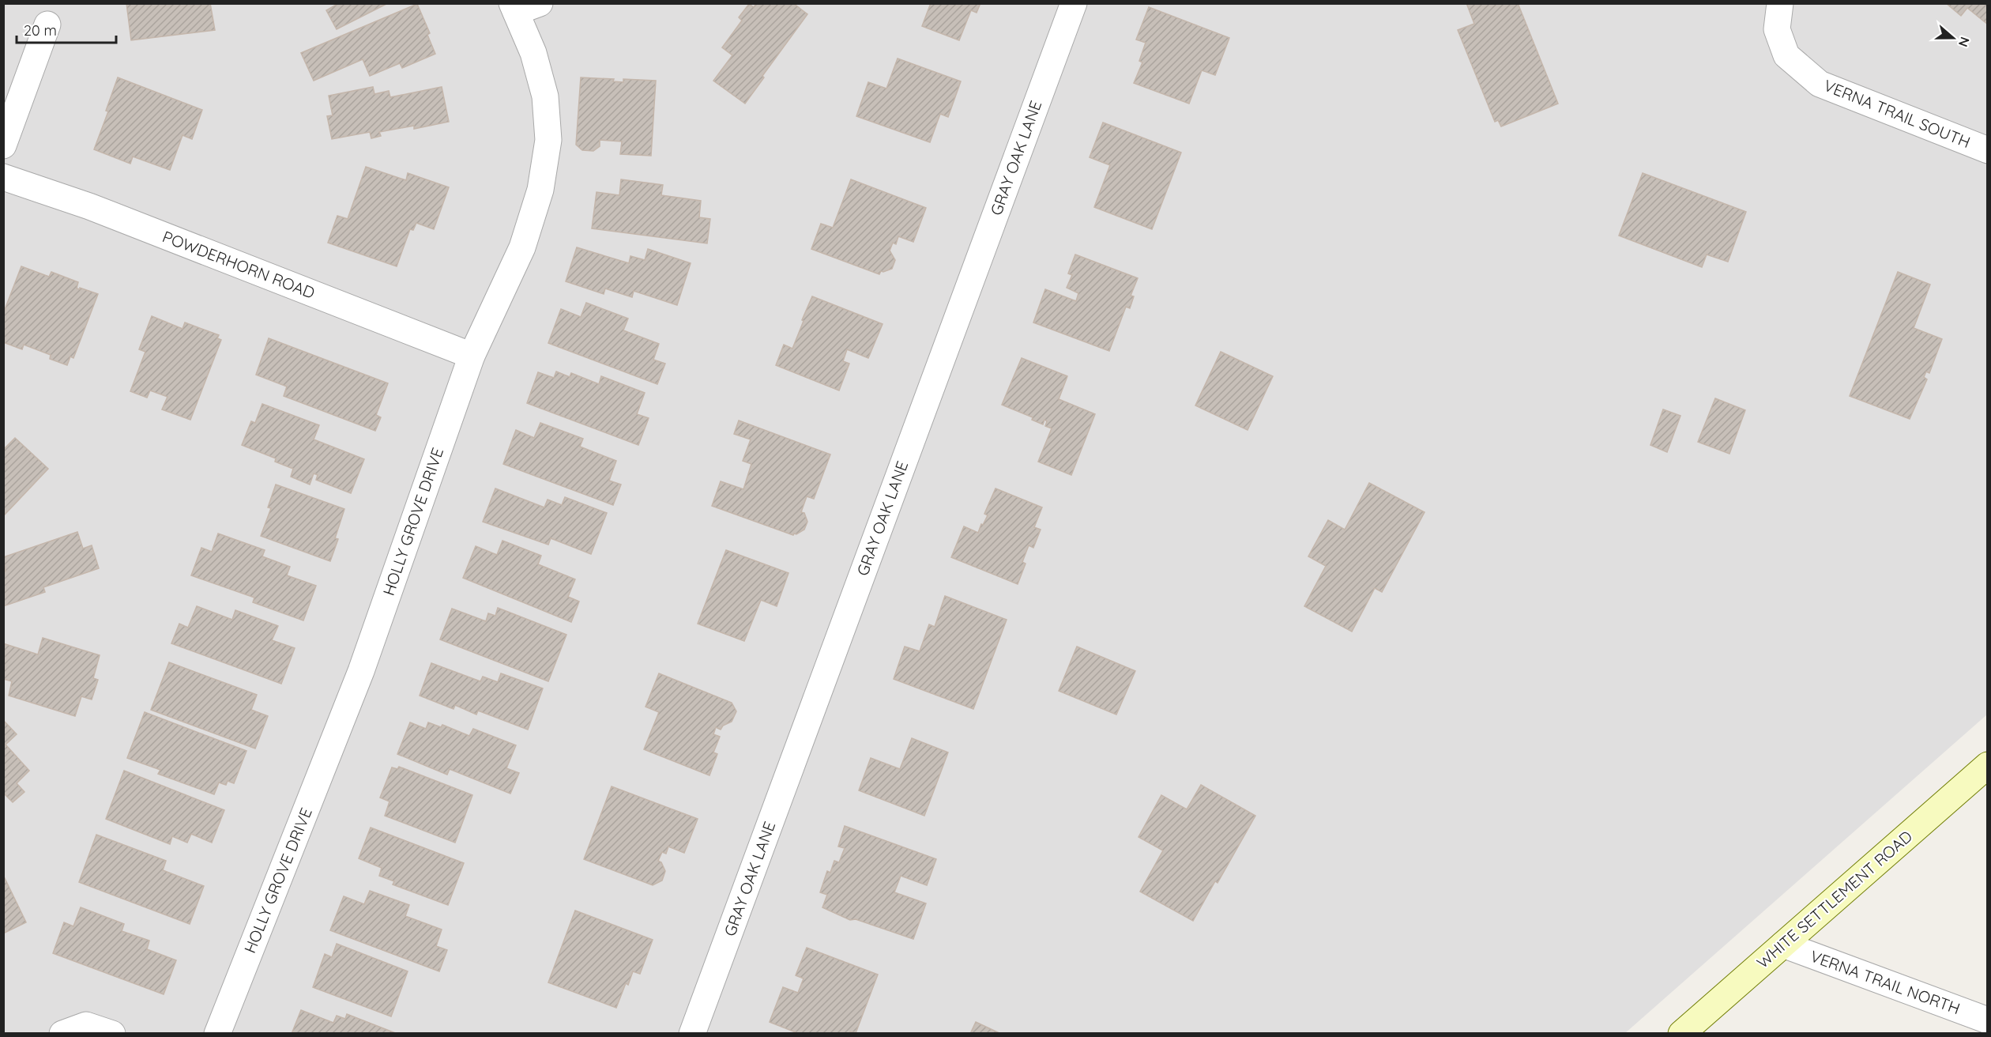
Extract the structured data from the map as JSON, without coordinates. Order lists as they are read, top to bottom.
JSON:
{
  "streets": {
    "main road": ["WHITE SETTLEMENT ROAD"],
    "street": [
      "VERNA TRAIL SOUTH",
      "GRAY OAK LANE",
      "POWDERHORN ROAD",
      "HOLLY GROVE DRIVE",
      "VERNA TRAIL NORTH"
    ]
  },
  "crossings": [
    ["POWDERHORN ROAD", "HOLLY GROVE DRIVE"],
    ["WHITE SETTLEMENT ROAD", "VERNA TRAIL NORTH"]
  ],
  "scale_bar": "20 m",
  "north": "right"
}
